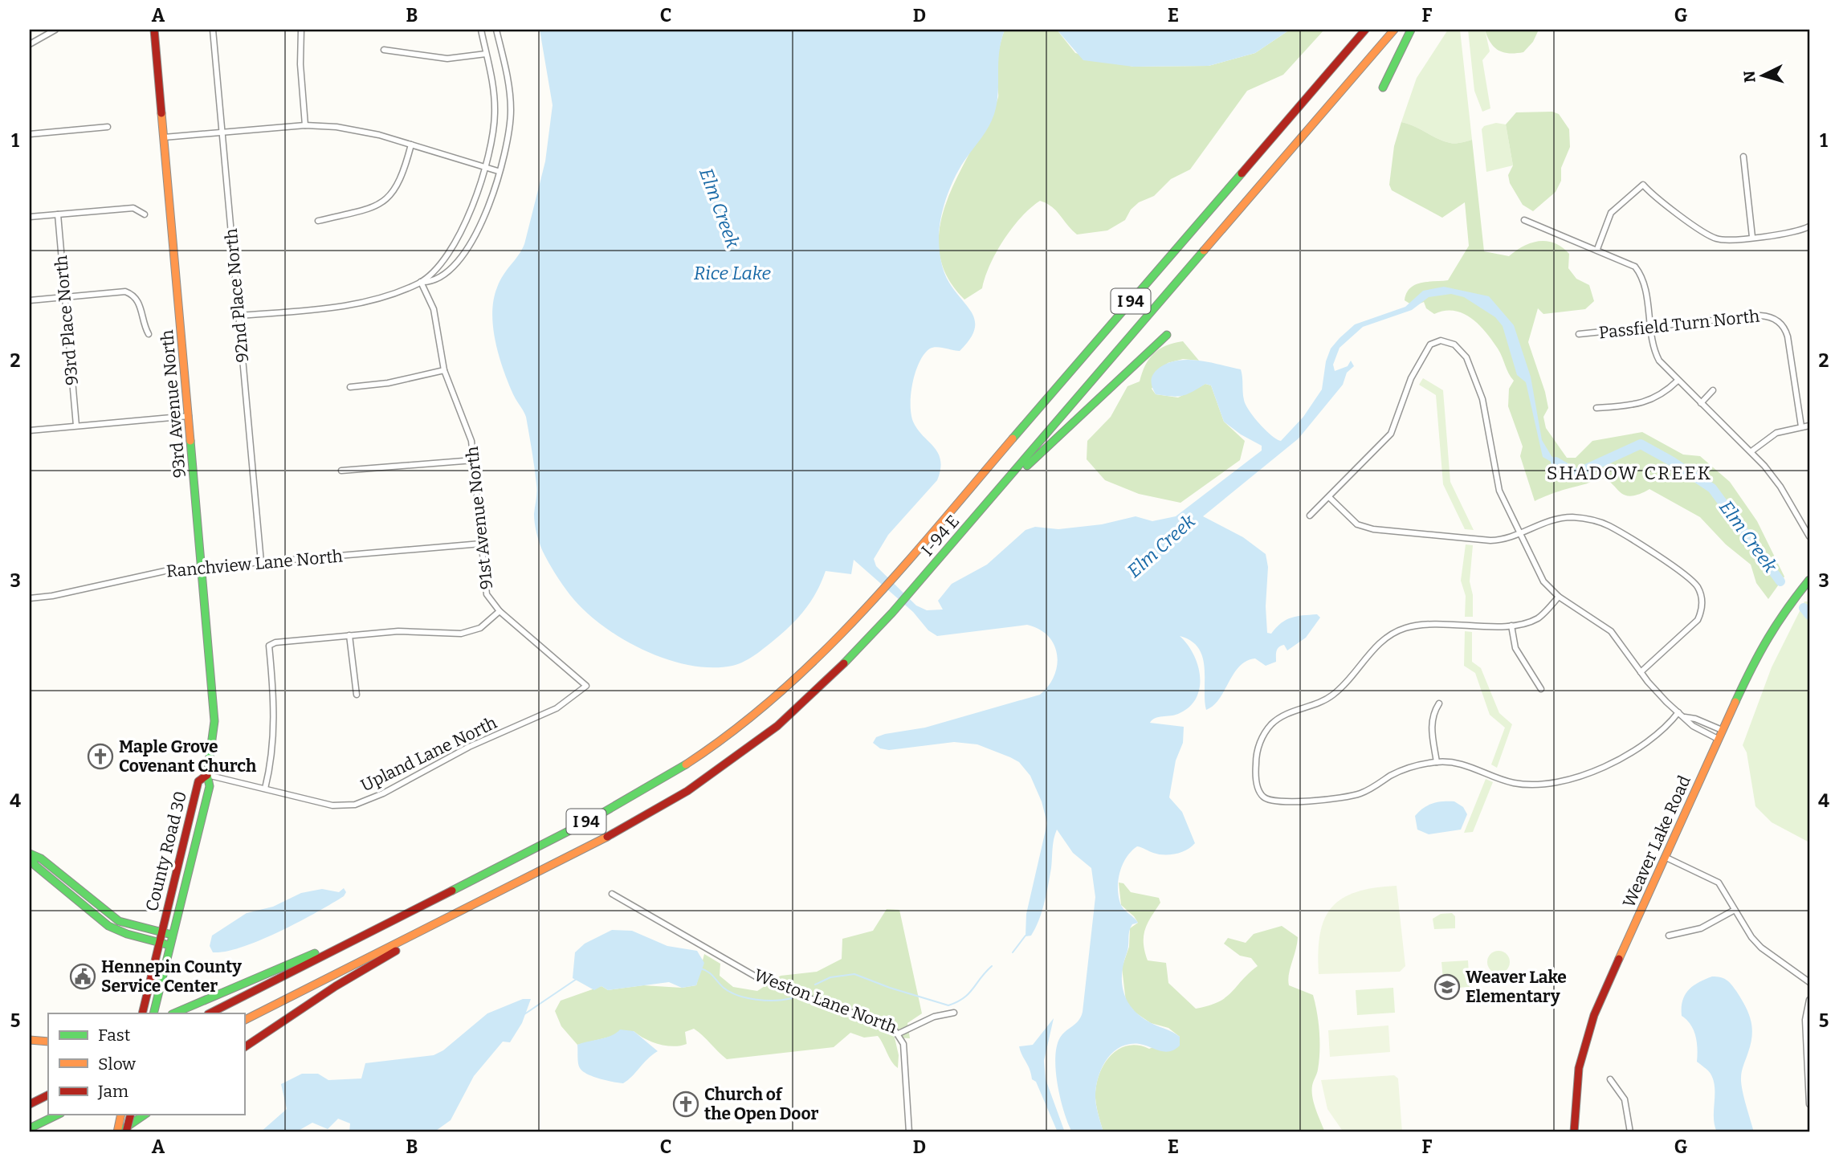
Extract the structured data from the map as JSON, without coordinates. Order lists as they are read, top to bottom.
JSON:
{
  "streets": {
    "main road": [
      "I 94",
      "93rd Avenue North",
      "I-94 E",
      "Weaver Lake Road",
      "County Road 30"
    ],
    "street": [
      "92nd Place North",
      "93rd Place North",
      "Passfield Turn North",
      "91st Avenue North",
      "Ranchview Lane North",
      "Upland Lane North",
      "Weston Lane North"
    ]
  },
  "crossings": [
    ["92nd Place North", "Ranchview Lane North"],
    ["I 94", "I-94 E"],
    ["93rd Avenue North", "Ranchview Lane North"],
    ["93rd Avenue North", "Upland Lane North"],
    ["93rd Avenue North", "County Road 30"],
    ["91st Avenue North", "Ranchview Lane North"],
    ["91st Avenue North", "Upland Lane North"],
    ["Upland Lane North", "County Road 30"]
  ],
  "districts": ["SHADOW CREEK"],
  "water": ["Elm Creek", "Rice Lake"],
  "places": {
    "church": ["Maple Grove Covenant Church", "Church of the Open Door"],
    "public building": ["Hennepin County Service Center"],
    "school or university": ["Weaver Lake Elementary"]
  },
  "legend": ["Fast", "Slow", "Jam"],
  "north": "left",
  "grid": {
    "columns": [
      "A",
      "B",
      "C",
      "D",
      "E",
      "F",
      "G"
    ],
    "rows": [
      "1",
      "2",
      "3",
      "4",
      "5"
    ]
  }
}
